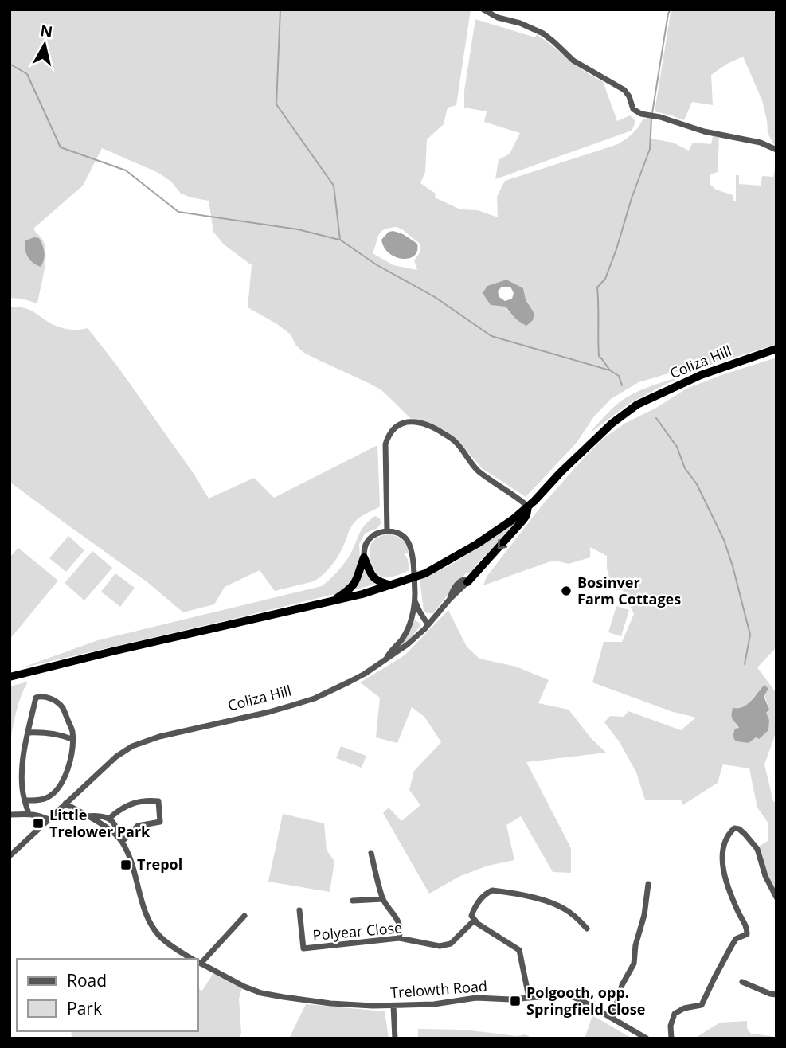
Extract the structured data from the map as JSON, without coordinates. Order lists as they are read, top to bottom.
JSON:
{
  "streets": {
    "highway": ["Coliza Hill"],
    "street": ["Polyear Close", "Trelowth Road"]
  },
  "crossings": [
    ["Coliza Hill", "Trelowth Road"]
  ],
  "places": {
    "other": ["Bosinver Farm Cottages"],
    "transit": ["Little Trelower Park", "Trepol", "Polgooth, opp. Springfield Close"]
  },
  "legend": ["Road", "Park"],
  "north": "top"
}
